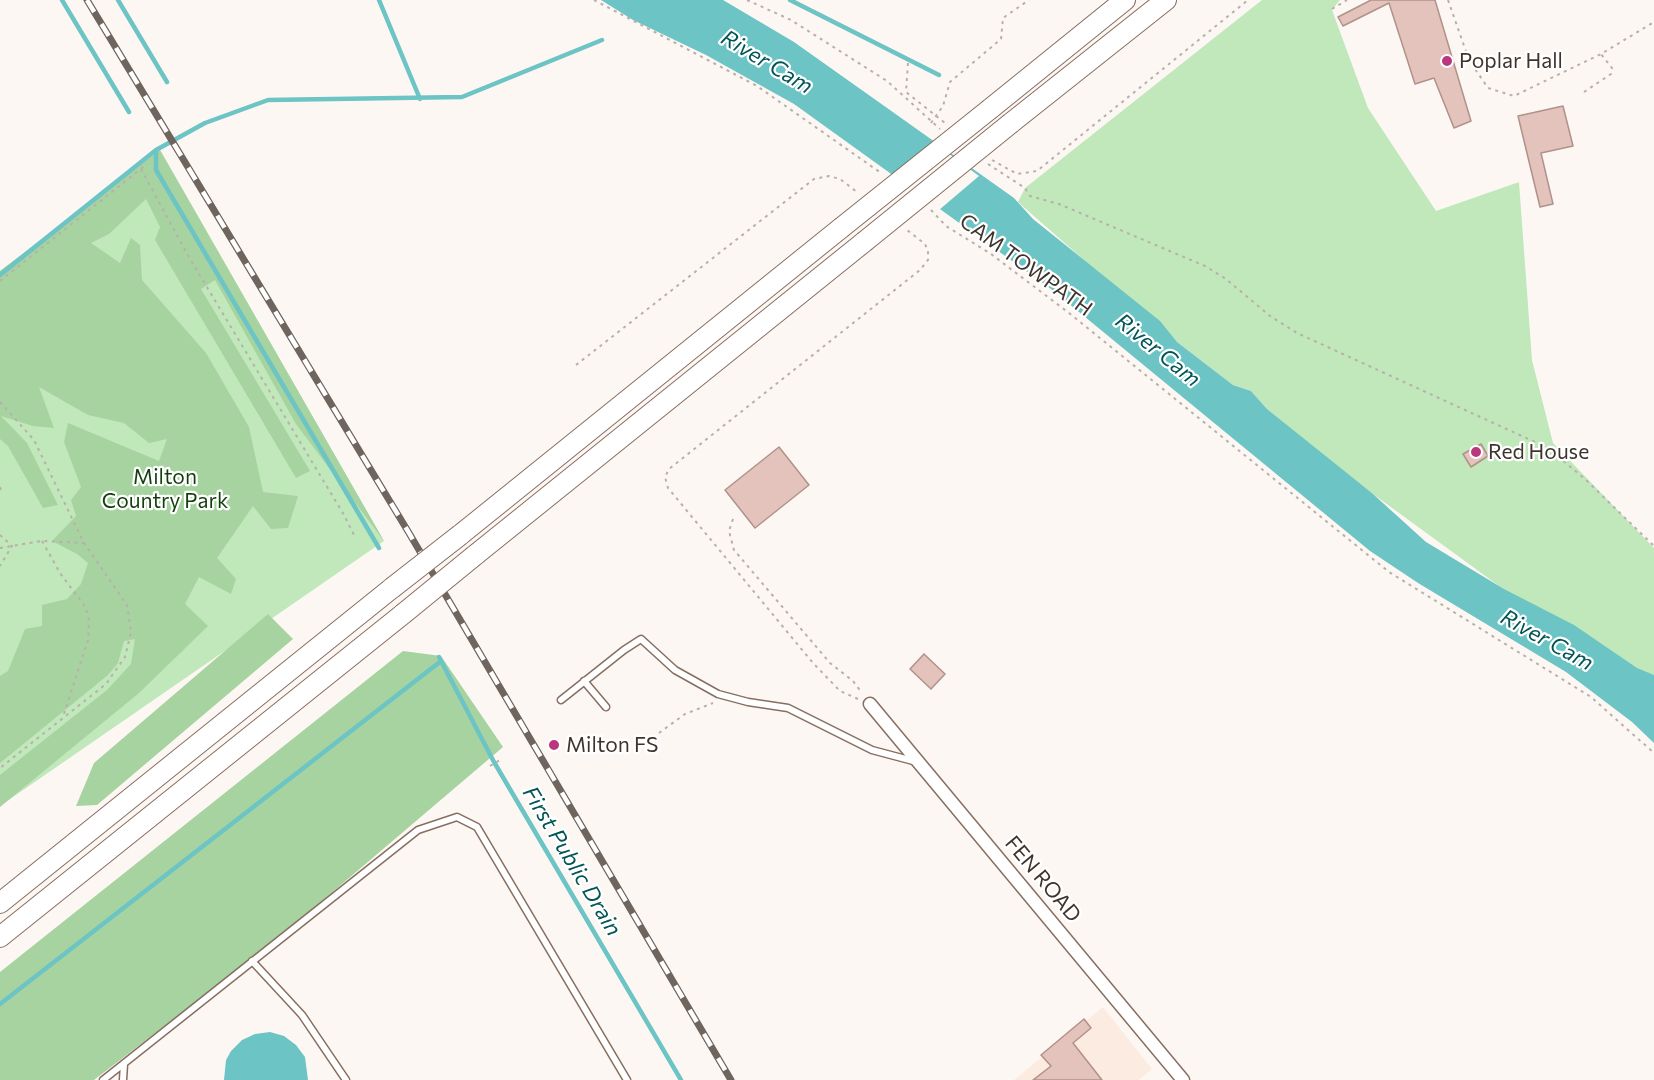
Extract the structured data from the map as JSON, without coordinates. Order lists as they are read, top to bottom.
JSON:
{
  "streets": {
    "street": ["FEN ROAD"],
    "path": ["CAM TOWPATH"]
  },
  "water": ["River Cam", "First Public Drain"],
  "parks": ["Milton Country Park"],
  "places": ["Poplar Hall", "Red House", "Milton FS"]
}
